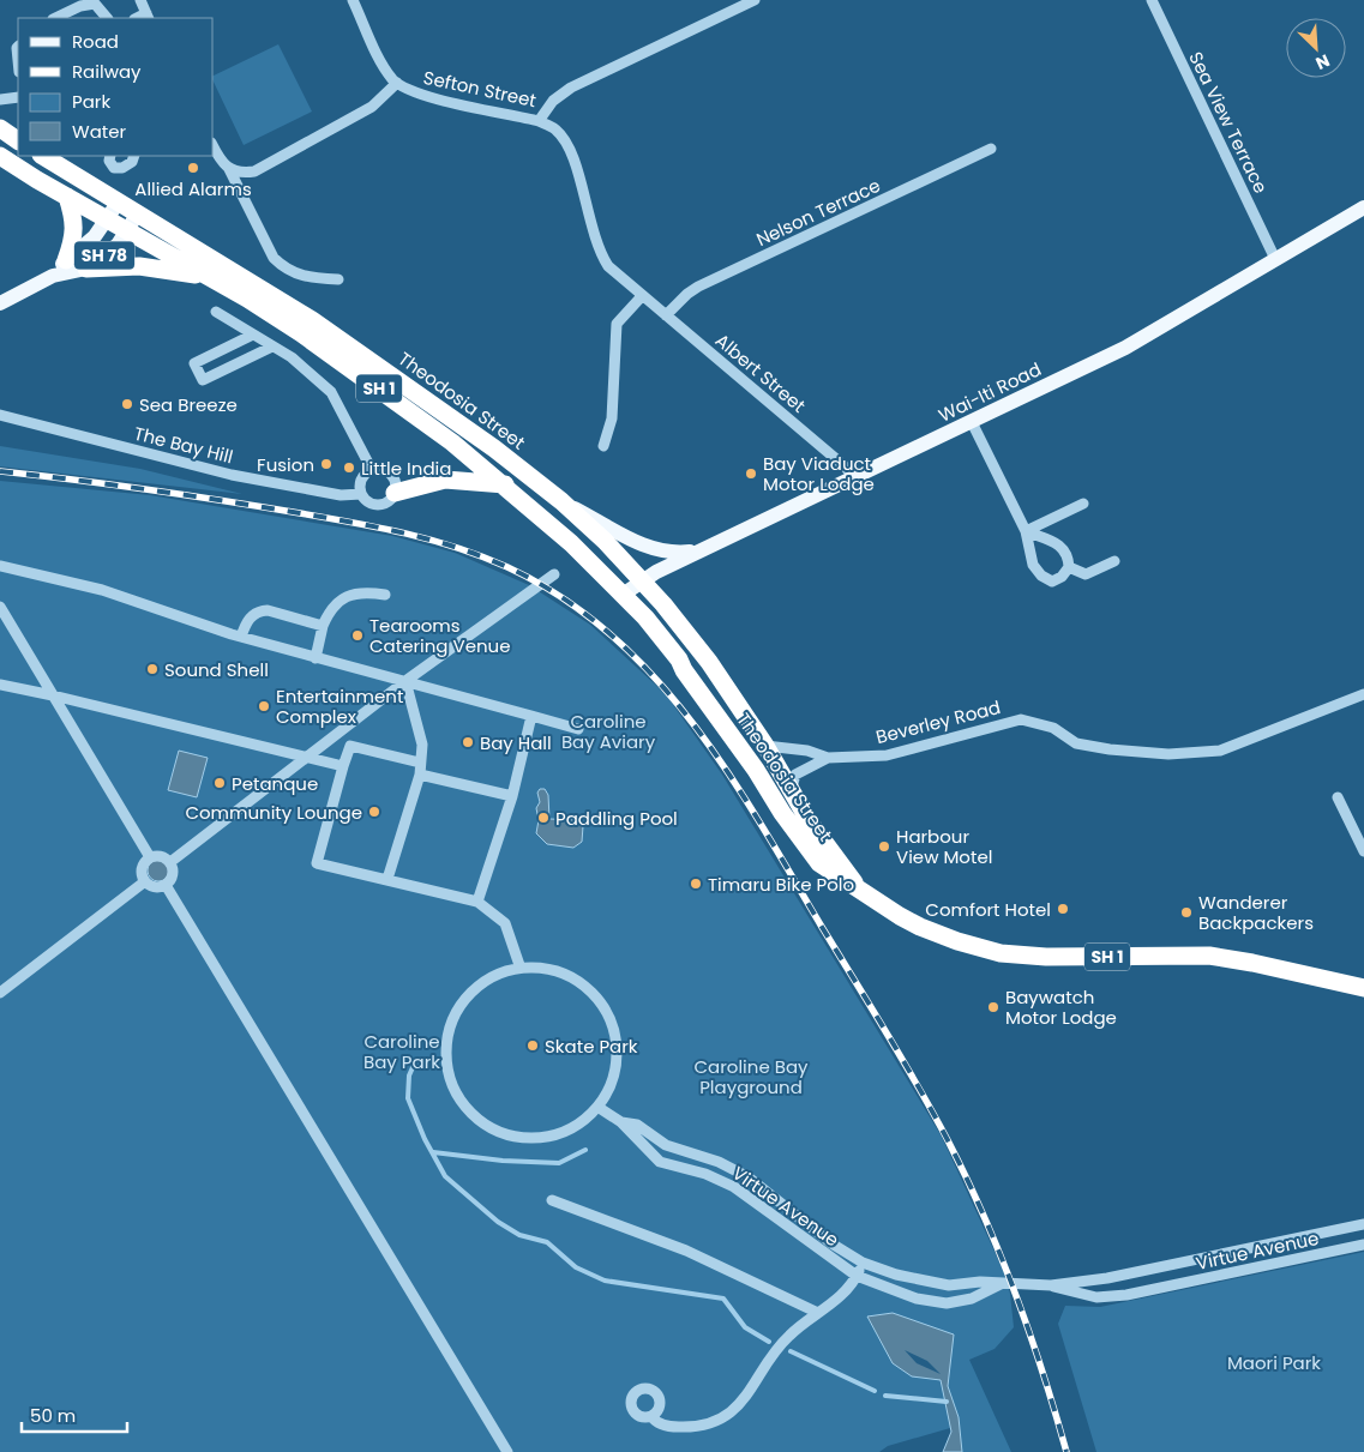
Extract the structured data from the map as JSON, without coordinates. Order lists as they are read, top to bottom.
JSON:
{
  "streets": {
    "highway": ["SH 1", "Theodosia Street"],
    "main road": ["SH 78", "Wai-Iti Road"],
    "street": [
      "Sefton Street",
      "Sea View Terrace",
      "Nelson Terrace",
      "Albert Street",
      "The Bay Hill",
      "Beverley Road",
      "Virtue Avenue"
    ]
  },
  "crossings": [
    ["Sefton Street", "Albert Street"],
    ["Sea View Terrace", "Wai-Iti Road"],
    ["Nelson Terrace", "Albert Street"],
    ["SH 78", "Theodosia Street"],
    ["Albert Street", "Wai-Iti Road"],
    ["SH 1", "Theodosia Street"],
    ["Wai-Iti Road", "Theodosia Street"],
    ["Theodosia Street", "Beverley Road"]
  ],
  "parks": [
    "Caroline Bay Aviary",
    "Caroline Bay Park",
    "Caroline Bay Playground",
    "Maori Park"
  ],
  "places": [
    "Allied Alarms",
    "Sea Breeze",
    "Fusion",
    "Little India",
    "Bay Viaduct Motor Lodge",
    "Tearooms Catering Venue",
    "Sound Shell",
    "Entertainment Complex",
    "Bay Hall",
    "Petanque",
    "Community Lounge",
    "Paddling Pool",
    "Harbour View Motel",
    "Timaru Bike Polo",
    "Comfort Hotel",
    "Wanderer Backpackers",
    "Baywatch Motor Lodge",
    "Skate Park"
  ],
  "legend": [
    "Road",
    "Railway",
    "Park",
    "Water"
  ],
  "scale_bar": "50 m",
  "north": "bottom right"
}
